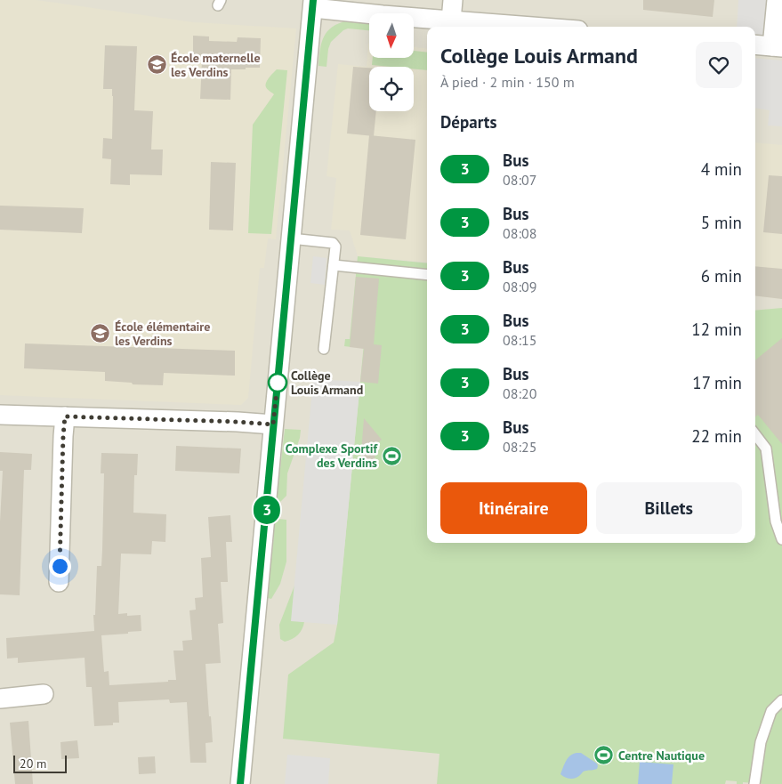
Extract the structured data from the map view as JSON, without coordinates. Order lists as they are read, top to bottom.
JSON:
{
  "places": {
    "school or university": ["École maternelle les Verdins", "École élémentaire les Verdins"],
    "other": ["Collège Louis Armand"],
    "sports": ["Complexe Sportif des Verdins", "Centre Nautique"]
  },
  "lines": ["bus line 3"],
  "scale_bar": "20 m",
  "north": "bottom",
  "page": {
    "on_map": "3",
    "heading": [
      ["Collège Louis Armand", "À pied · 2 min · 150 m"],
      "Départs"
    ],
    "list": [
      {
        "mark": "3",
        "name": "Bus",
        "note": "08:07",
        "value": "4 min"
      },
      {
        "mark": "3",
        "name": "Bus",
        "note": "08:08",
        "value": "5 min"
      },
      {
        "mark": "3",
        "name": "Bus",
        "note": "08:09",
        "value": "6 min"
      },
      {
        "mark": "3",
        "name": "Bus",
        "note": "08:15",
        "value": "12 min"
      },
      {
        "mark": "3",
        "name": "Bus",
        "note": "08:20",
        "value": "17 min"
      },
      {
        "mark": "3",
        "name": "Bus",
        "note": "08:25",
        "value": "22 min"
      }
    ],
    "buttons": ["Itinéraire", "Billets"],
    "scale": "20 m"
  }
}
